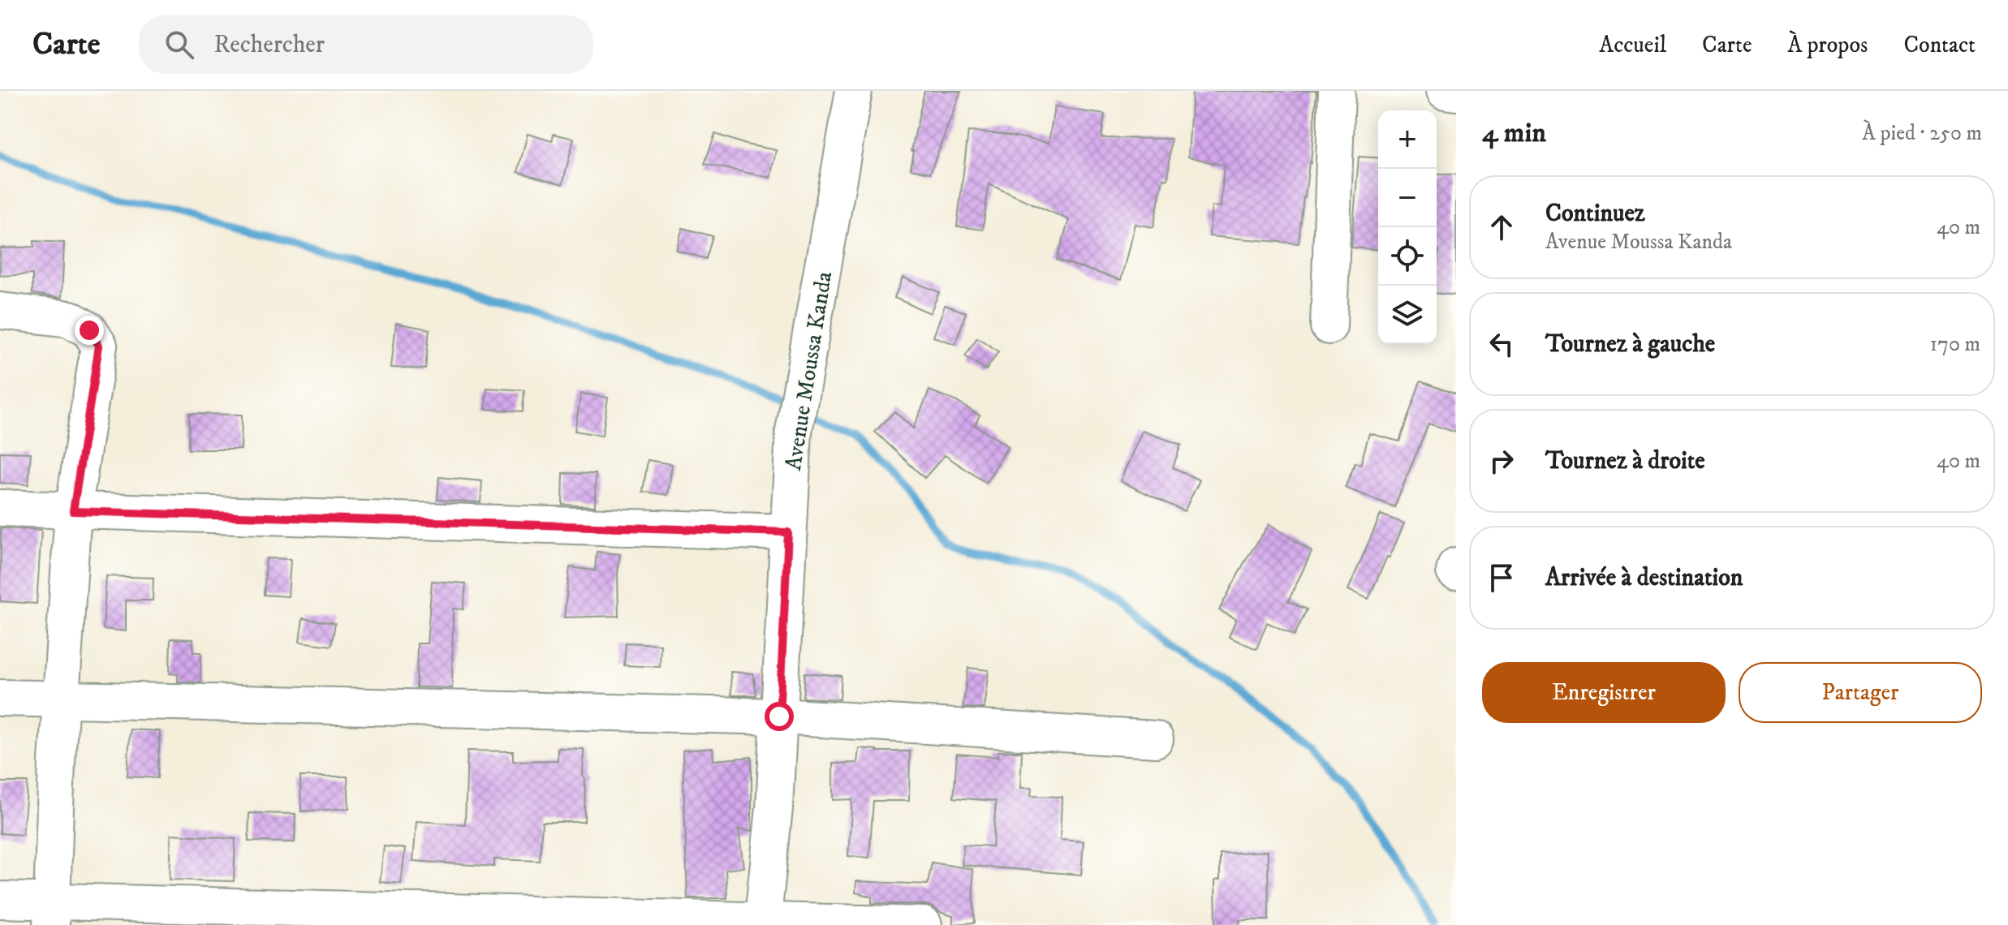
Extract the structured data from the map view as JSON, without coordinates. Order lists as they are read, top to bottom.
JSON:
{
  "streets": {
    "street": ["Avenue Moussa Kanda"]
  },
  "page": {
    "header": "Carte",
    "search": "Rechercher",
    "nav": [
      "Accueil",
      "Carte",
      "À propos",
      "Contact"
    ],
    "heading": ["4 min", "À pied · 250 m"],
    "map_buttons": ["+", "−"],
    "list": [
      ["Continuez", "Avenue Moussa Kanda", "40 m"],
      ["Tournez à gauche", "170 m"],
      ["Tournez à droite", "40 m"],
      "Arrivée à destination"
    ],
    "buttons": ["Enregistrer", "Partager"]
  }
}
